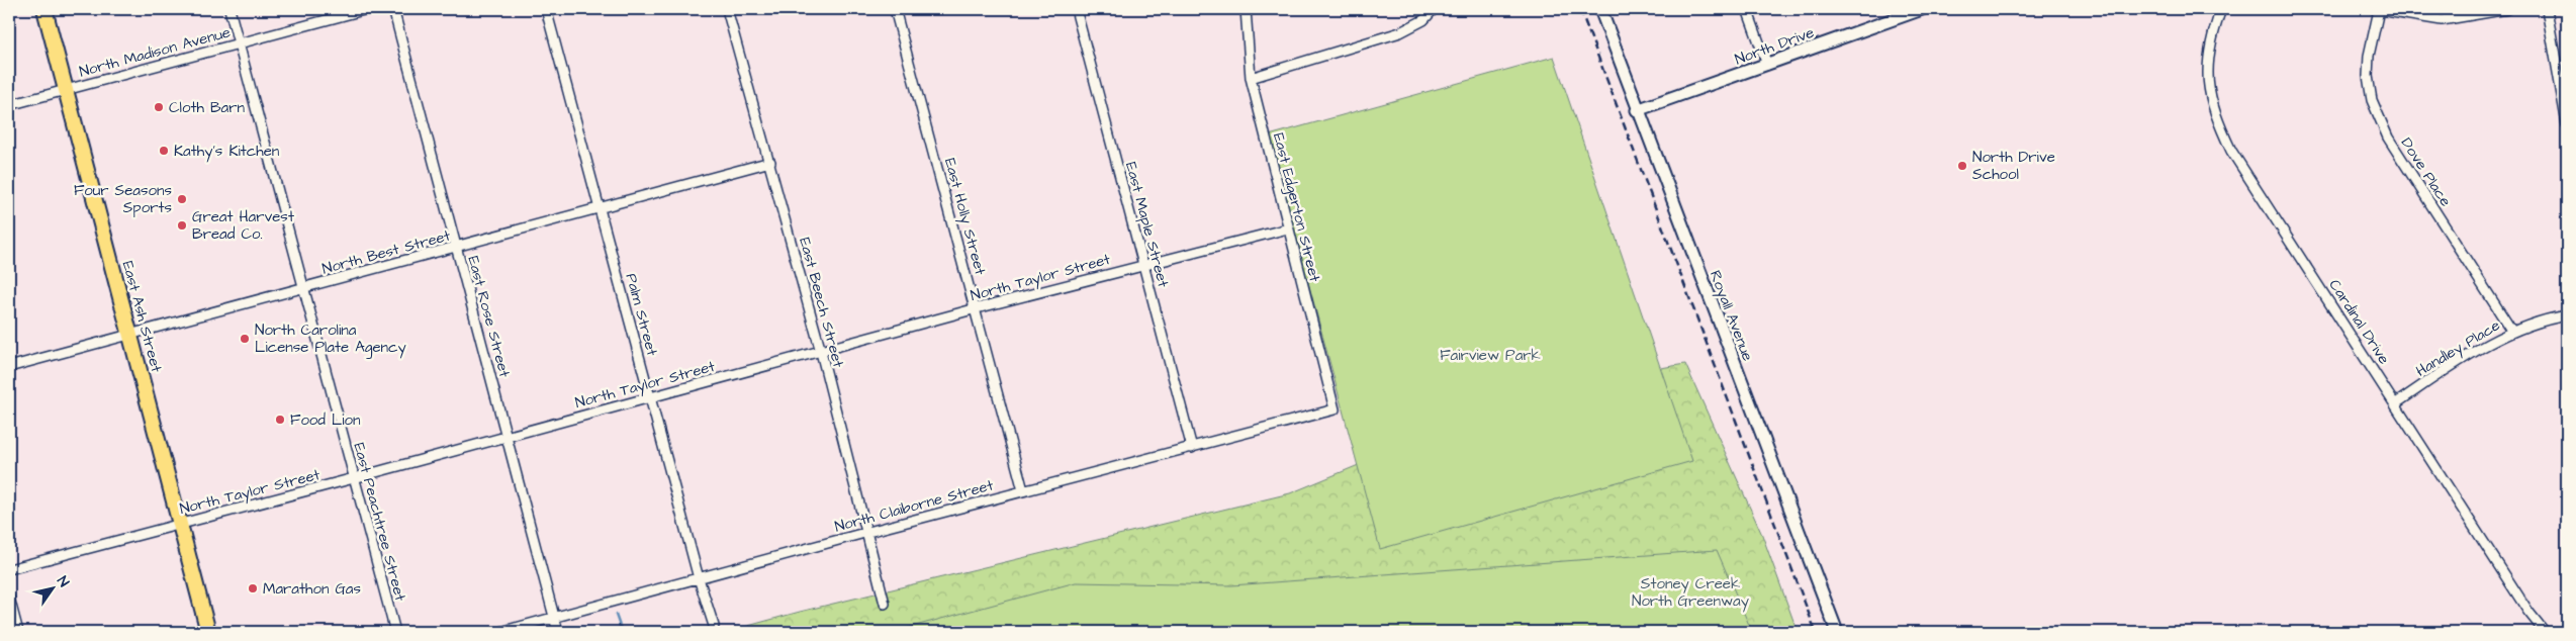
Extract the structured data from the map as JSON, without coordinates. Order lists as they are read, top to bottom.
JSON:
{
  "streets": {
    "main road": ["East Ash Street"],
    "street": [
      "North Drive",
      "North Madison Avenue",
      "Dove Place",
      "East Edgerton Street",
      "East Holly Street",
      "East Maple Street",
      "North Best Street",
      "North Taylor Street",
      "East Beech Street",
      "Palm Street",
      "Royall Avenue",
      "East Rose Street",
      "Cardinal Drive",
      "Handley Place",
      "North Claiborne Street",
      "East Peachtree Street"
    ]
  },
  "crossings": [
    ["North Drive", "Royall Avenue"],
    ["North Madison Avenue", "East Ash Street"],
    ["North Madison Avenue", "East Peachtree Street"],
    ["Dove Place", "Handley Place"],
    ["East Edgerton Street", "North Taylor Street"],
    ["East Edgerton Street", "North Claiborne Street"],
    ["East Holly Street", "North Taylor Street"],
    ["East Holly Street", "North Claiborne Street"],
    ["East Maple Street", "North Taylor Street"],
    ["East Maple Street", "North Claiborne Street"],
    ["North Best Street", "East Beech Street"],
    ["North Best Street", "Palm Street"],
    ["North Best Street", "East Ash Street"],
    ["North Best Street", "East Rose Street"],
    ["North Best Street", "East Peachtree Street"],
    ["North Taylor Street", "East Beech Street"],
    ["North Taylor Street", "Palm Street"],
    ["North Taylor Street", "East Ash Street"],
    ["North Taylor Street", "East Rose Street"],
    ["North Taylor Street", "East Peachtree Street"],
    ["East Beech Street", "North Claiborne Street"],
    ["Palm Street", "North Claiborne Street"],
    ["East Rose Street", "North Claiborne Street"],
    ["Cardinal Drive", "Handley Place"]
  ],
  "parks": ["Fairview Park", "Stoney Creek North Greenway"],
  "places": [
    "Cloth Barn",
    "Kathy's Kitchen",
    "North Drive School",
    "Four Seasons Sports",
    "Great Harvest Bread Co.",
    "North Carolina License Plate Agency",
    "Food Lion",
    "Marathon Gas"
  ],
  "north": "top right"
}
